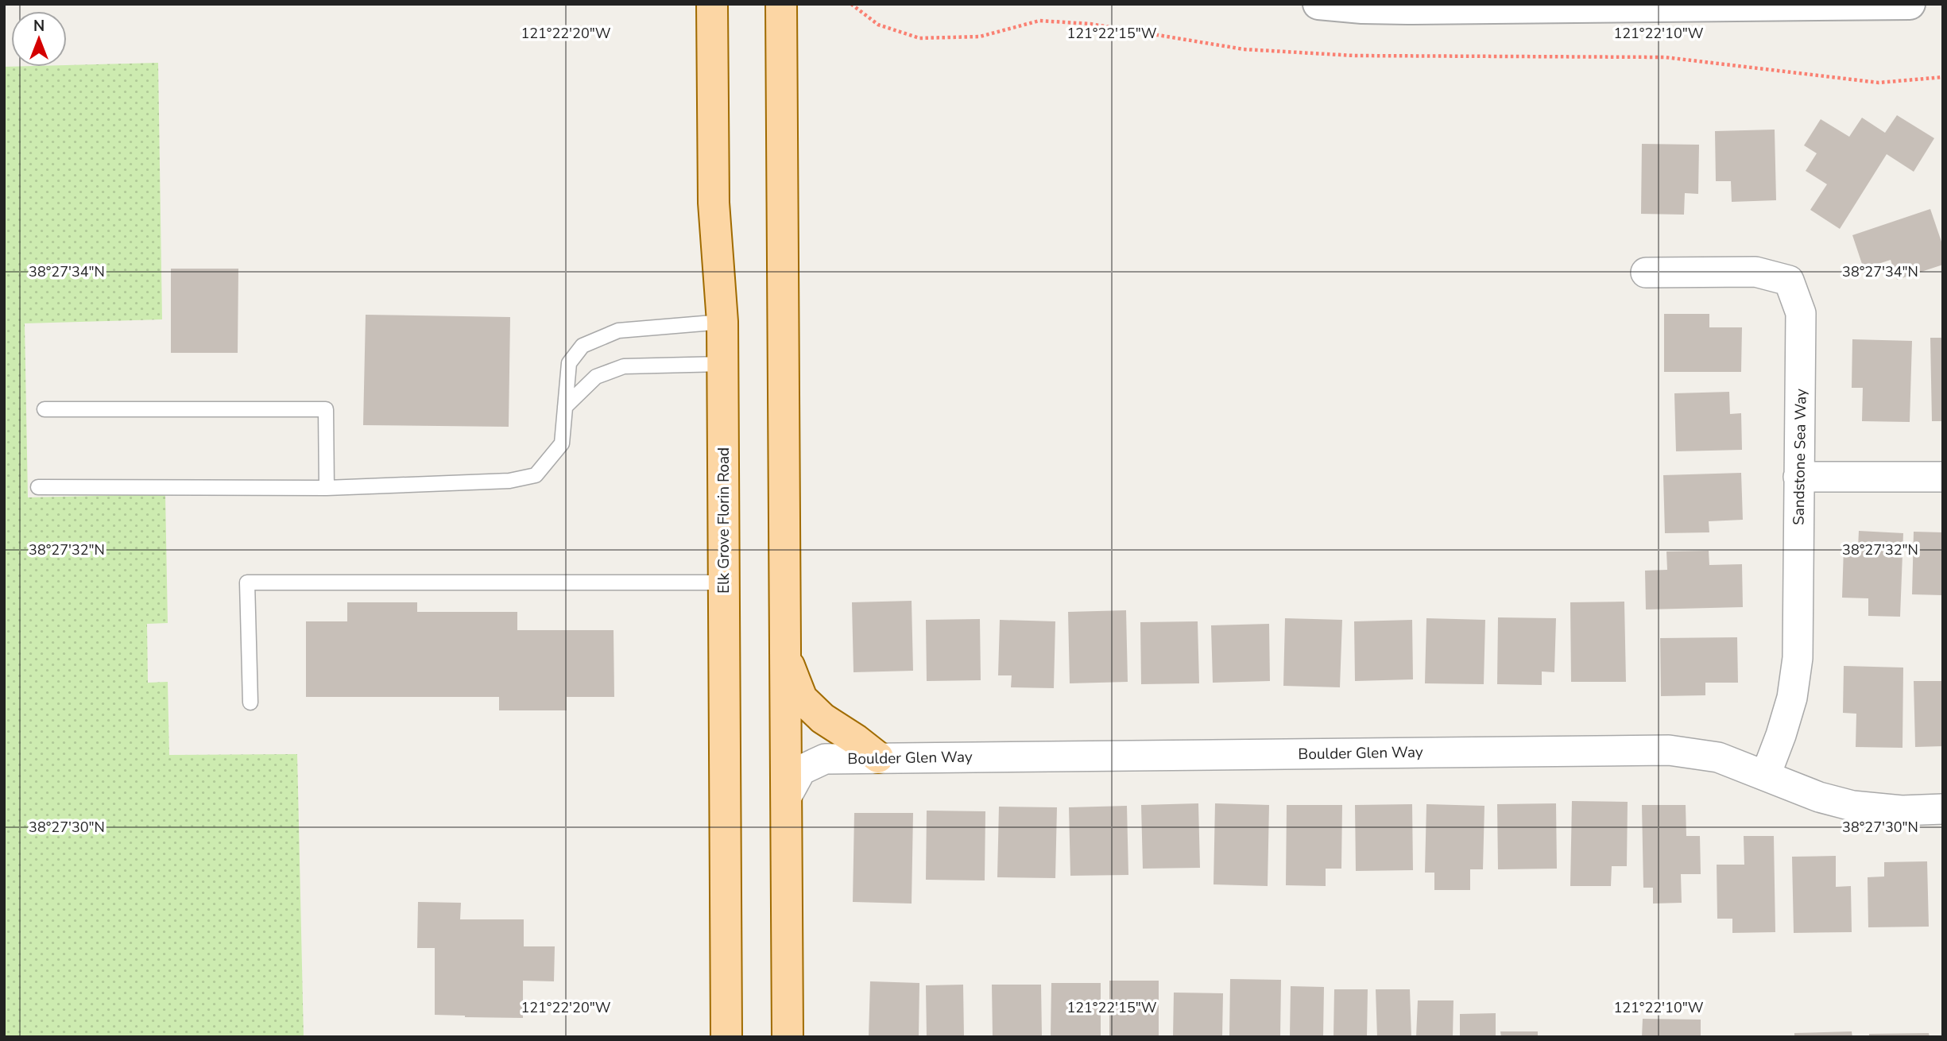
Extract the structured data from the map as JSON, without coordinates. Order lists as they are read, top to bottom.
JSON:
{
  "streets": {
    "main road": ["Elk Grove Florin Road"],
    "street": ["Sandstone Sea Way", "Boulder Glen Way"]
  },
  "crossings": [
    ["Sandstone Sea Way", "Boulder Glen Way"]
  ],
  "north": "top",
  "coordinates": [
    "121°22'20\"W",
    "121°22'15\"W",
    "121°22'10\"W",
    "38°27'34\"N",
    "38°27'32\"N",
    "38°27'30\"N"
  ]
}
